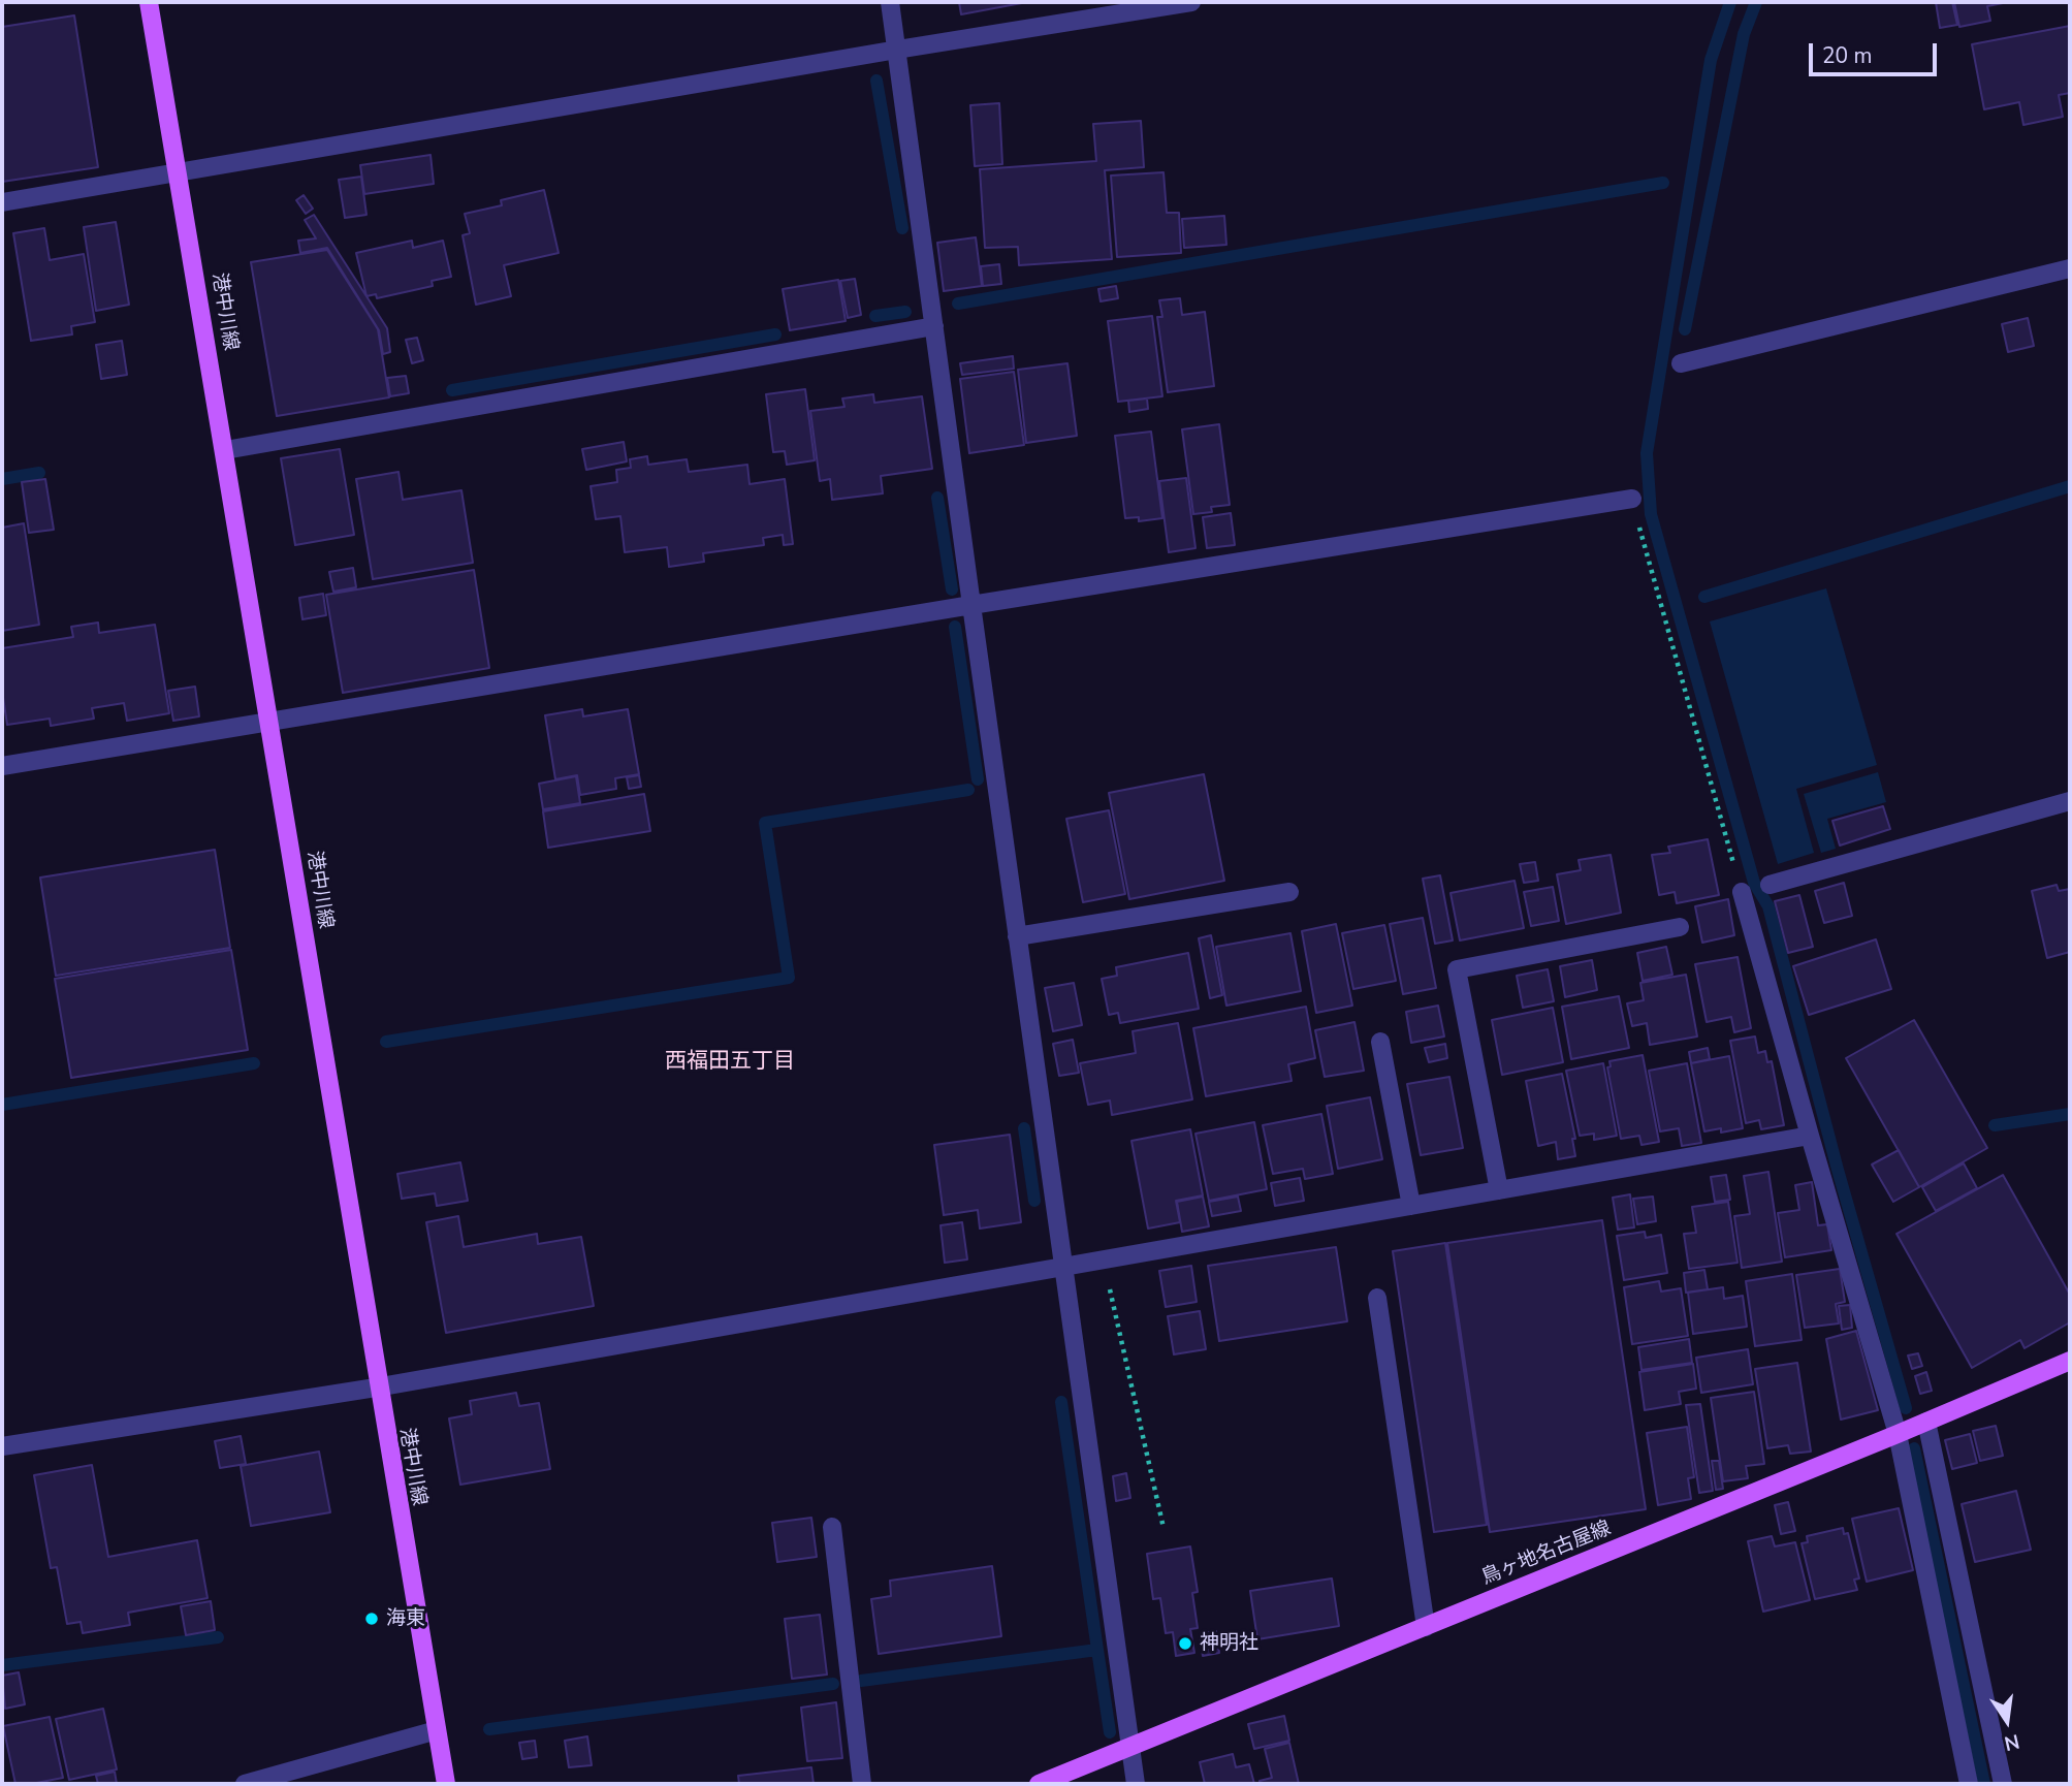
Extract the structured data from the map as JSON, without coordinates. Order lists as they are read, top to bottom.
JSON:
{
  "streets": {
    "main road": ["港中川線", "鳥ヶ地名古屋線"]
  },
  "districts": ["西福田五丁目"],
  "places": ["海東", "神明社"],
  "scale_bar": "20 m",
  "north": "bottom"
}
